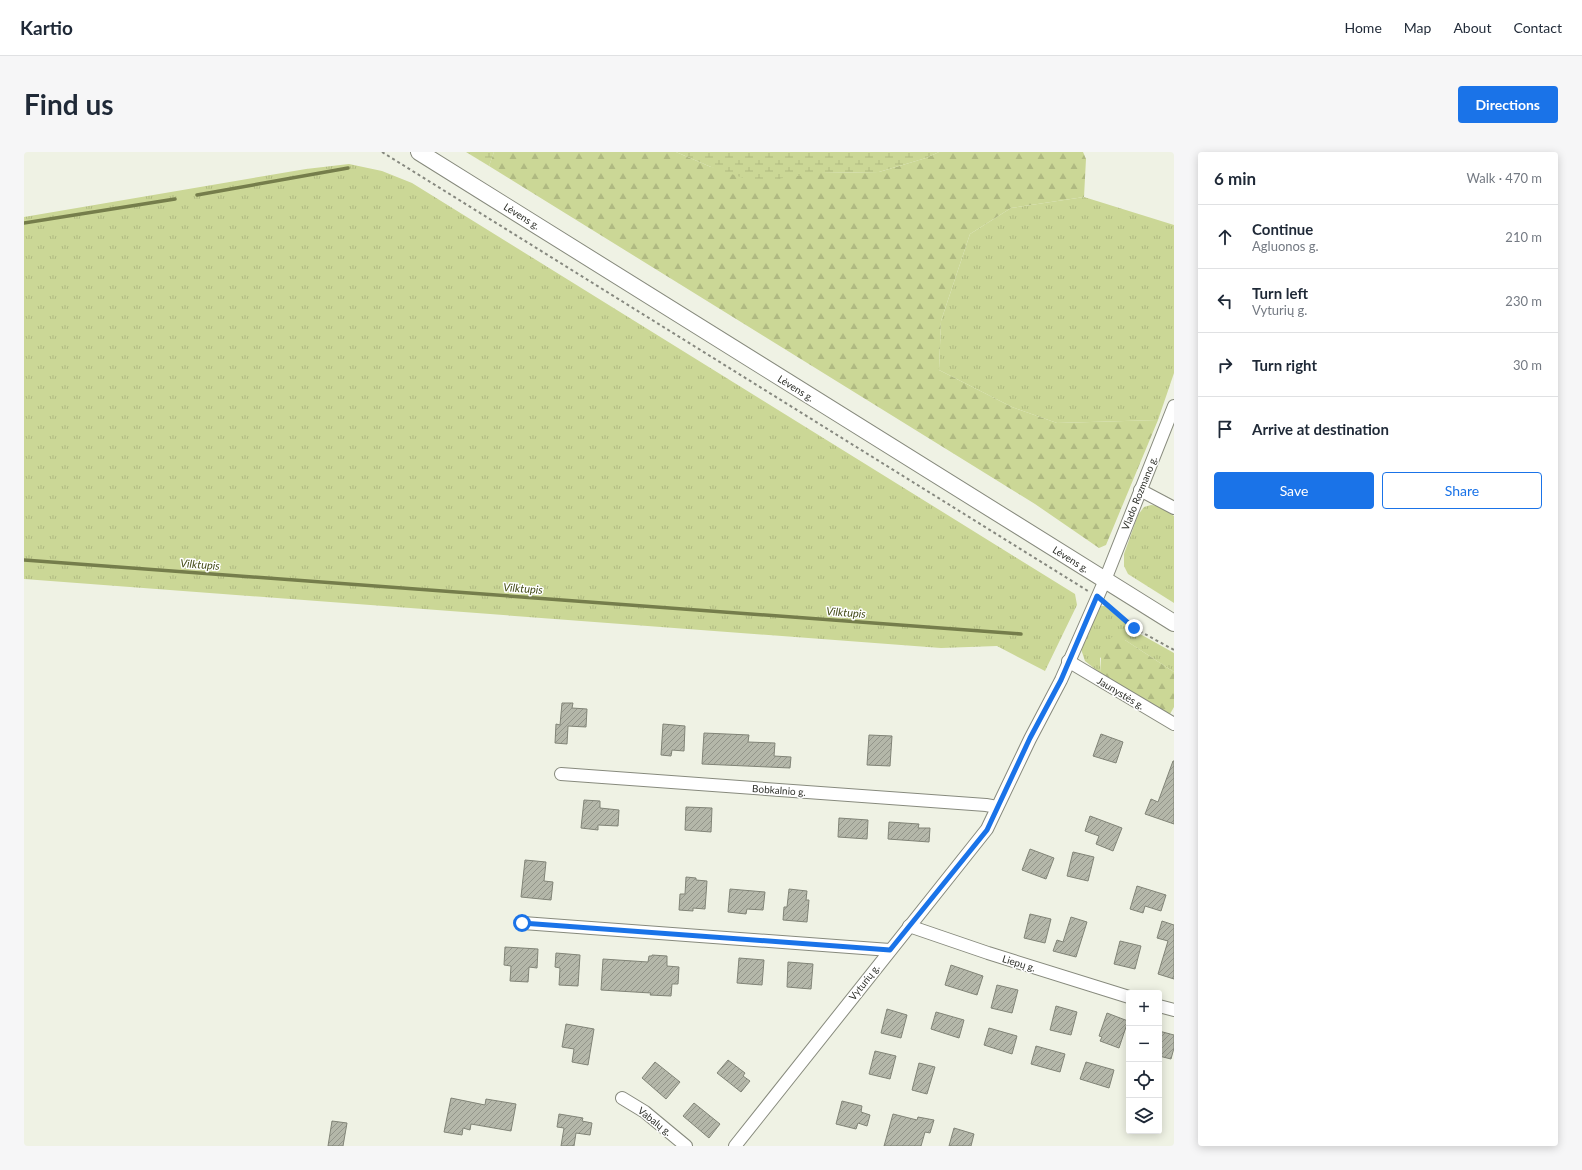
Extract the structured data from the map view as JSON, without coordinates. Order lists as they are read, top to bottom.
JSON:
{
  "streets": {
    "main road": ["Lėvens g."],
    "street": [
      "Vlado Rozmano g.",
      "Jaunystės g.",
      "Bobkalnio g.",
      "Liepų g.",
      "Vyturių g.",
      "Vabalų g."
    ]
  },
  "crossings": [
    ["Lėvens g.", "Vlado Rozmano g."],
    ["Lėvens g.", "Vyturių g."],
    ["Vlado Rozmano g.", "Vyturių g."],
    ["Jaunystės g.", "Vyturių g."],
    ["Bobkalnio g.", "Vyturių g."],
    ["Liepų g.", "Vyturių g."]
  ],
  "water": ["Vilktupis"],
  "page": {
    "header": "Kartio",
    "nav": [
      "Home",
      "Map",
      "About",
      "Contact"
    ],
    "buttons": [
      "Directions",
      ["Save", "Share"]
    ],
    "title": "Find us",
    "heading": ["6 min", "Walk · 470 m"],
    "list": [
      ["Continue", "Agluonos g.", "210 m"],
      ["Turn left", "Vyturių g.", "230 m"],
      ["Turn right", "30 m"],
      "Arrive at destination"
    ],
    "map_buttons": ["+", "−"]
  }
}
